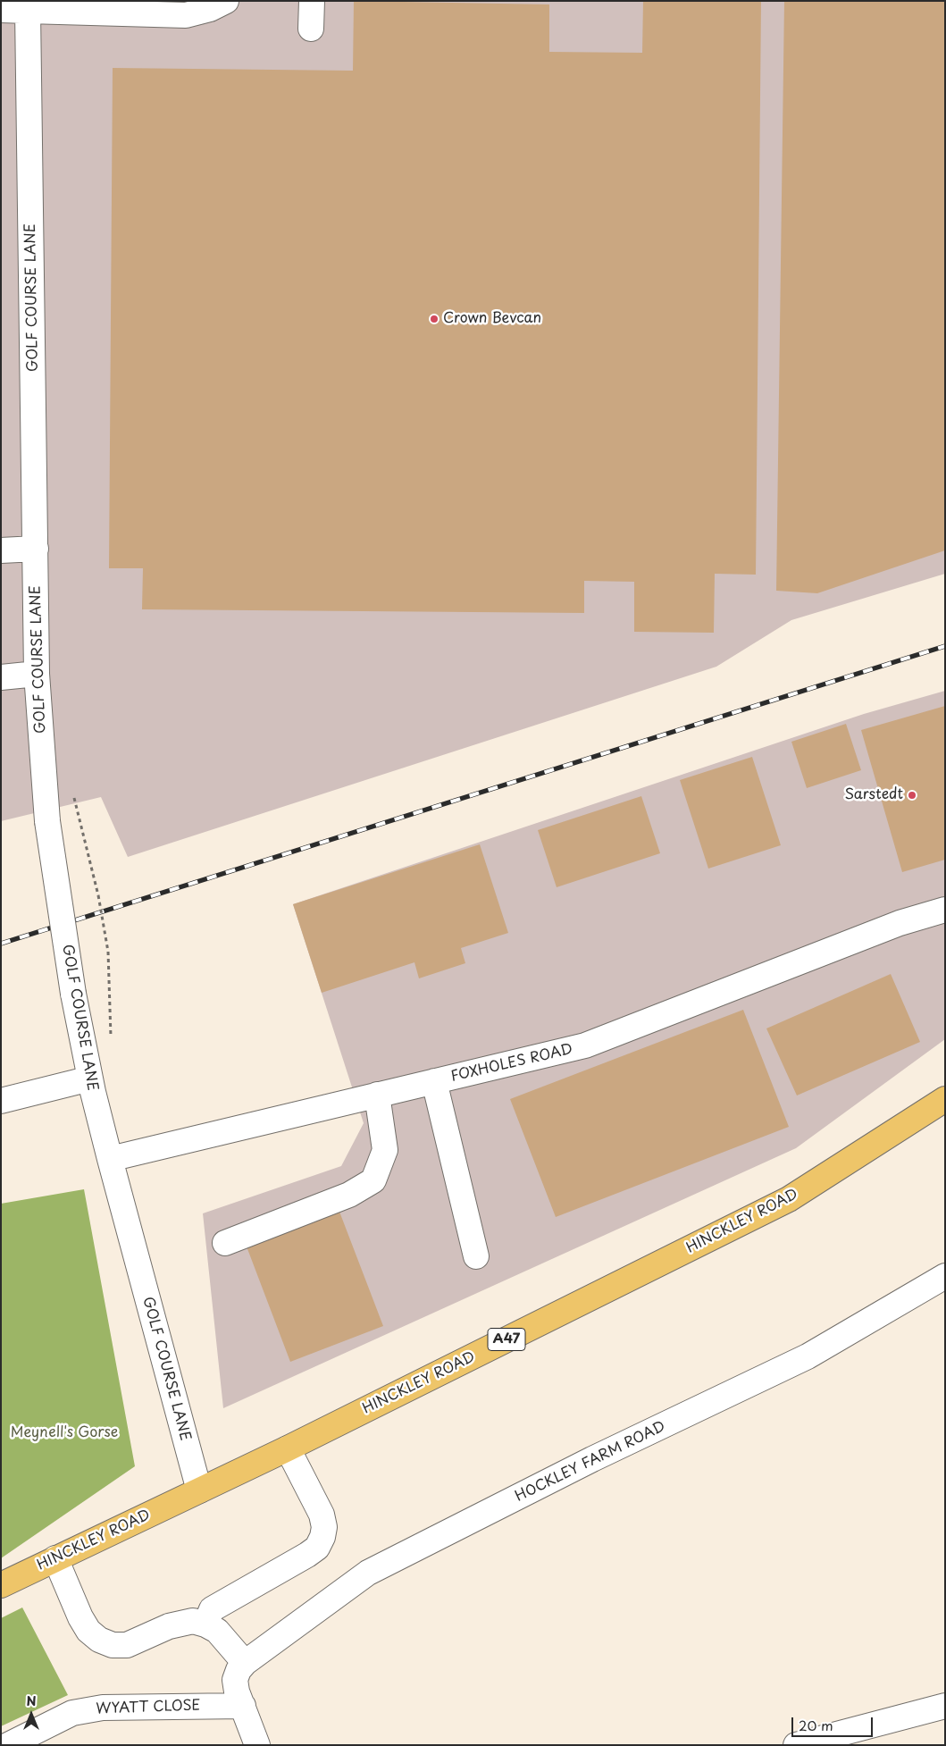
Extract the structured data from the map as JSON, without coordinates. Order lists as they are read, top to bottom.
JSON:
{
  "streets": {
    "main road": ["HINCKLEY ROAD", "A47"],
    "street": [
      "GOLF COURSE LANE",
      "FOXHOLES ROAD",
      "HOCKLEY FARM ROAD",
      "WYATT CLOSE"
    ]
  },
  "crossings": [
    ["GOLF COURSE LANE", "FOXHOLES ROAD"],
    ["GOLF COURSE LANE", "HINCKLEY ROAD"]
  ],
  "parks": ["Meynell's Gorse"],
  "places": ["Crown Bevcan", "Sarstedt"],
  "scale_bar": "20 m",
  "north": "top"
}
